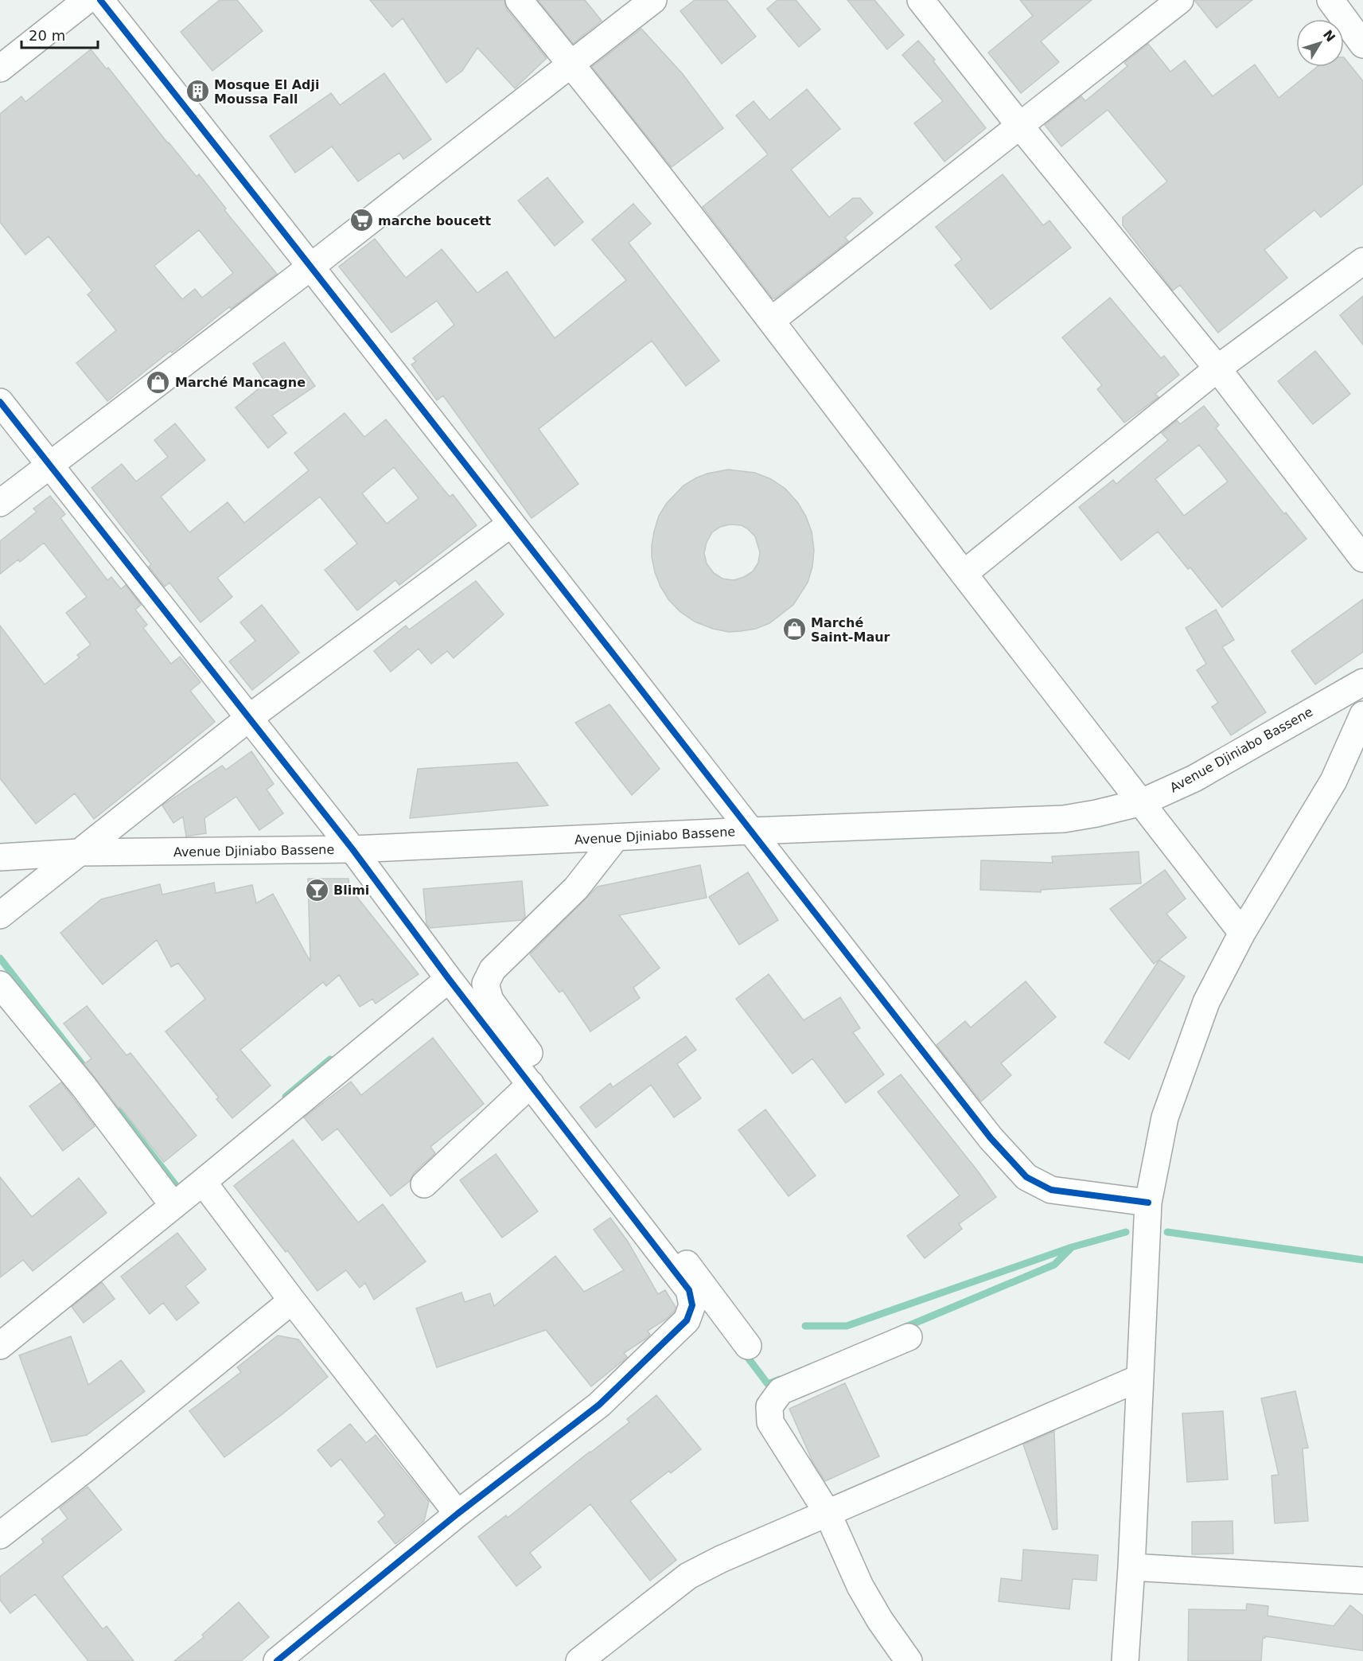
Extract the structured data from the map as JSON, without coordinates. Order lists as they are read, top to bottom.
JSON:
{
  "streets": {
    "street": ["Avenue Djiniabo Bassene"]
  },
  "places": {
    "building": ["Mosque El Adji Moussa Fall"],
    "supermarket": ["marche boucett"],
    "shop": ["Marché Mancagne", "Marché Saint-Maur"],
    "bar": ["Blimi"]
  },
  "scale_bar": "20 m",
  "north": "top right"
}
